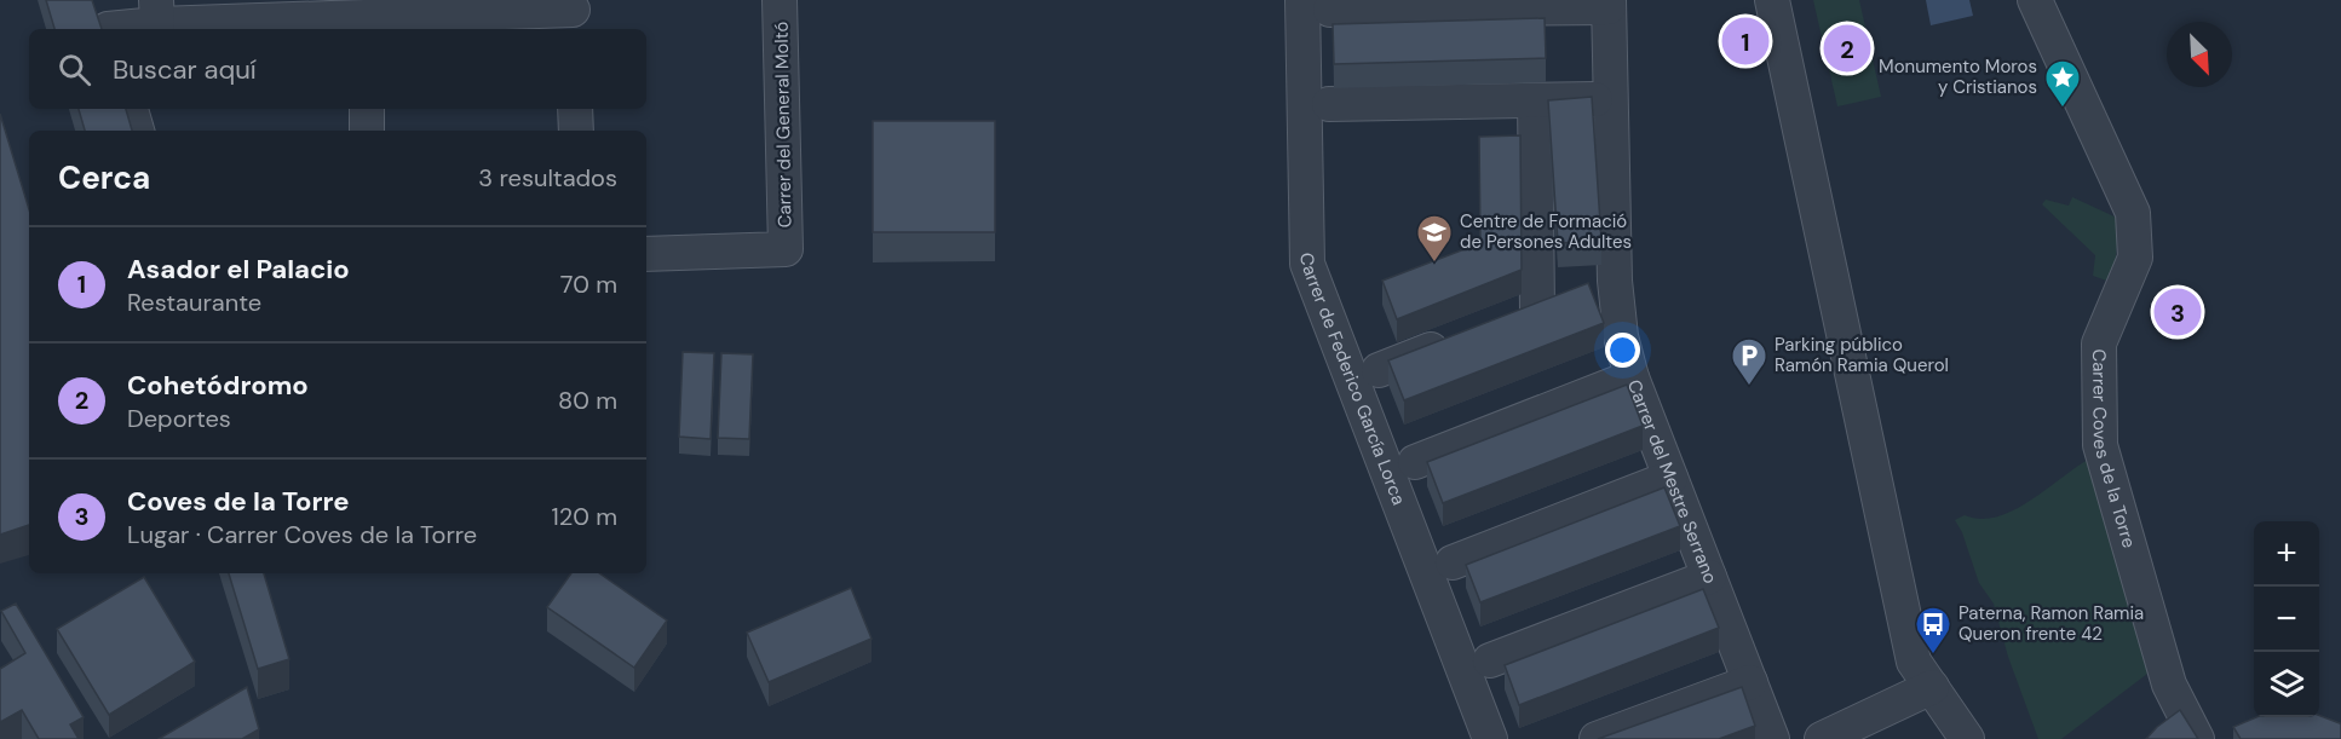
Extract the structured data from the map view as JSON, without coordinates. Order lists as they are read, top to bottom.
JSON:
{
  "streets": {
    "street": [
      "Carrer del General Moltó",
      "Carrer de Federico García Lorca",
      "Carrer Coves de la Torre",
      "Carrer del Mestre Serrano"
    ]
  },
  "places": {
    "place": ["Monumento Moros y Cristianos"],
    "school or university": ["Centre de Formació de Persones Adultes"],
    "parking": ["Parking público Ramón Ramia Querol"],
    "bus stop": ["Paterna, Ramon Ramia Queron frente 42"]
  },
  "north": "bottom right",
  "page": {
    "pins": ["1", "2", "3"],
    "search": "Buscar aquí",
    "heading": ["Cerca", "3 resultados"],
    "list": [
      {
        "mark": "1",
        "name": "Asador el Palacio",
        "note": "Restaurante",
        "value": "70 m"
      },
      {
        "mark": "2",
        "name": "Cohetódromo",
        "note": "Deportes",
        "value": "80 m"
      },
      {
        "mark": "3",
        "name": "Coves de la Torre",
        "note": "Lugar · Carrer Coves de la Torre",
        "value": "120 m"
      }
    ],
    "map_buttons": ["+", "−"]
  }
}
